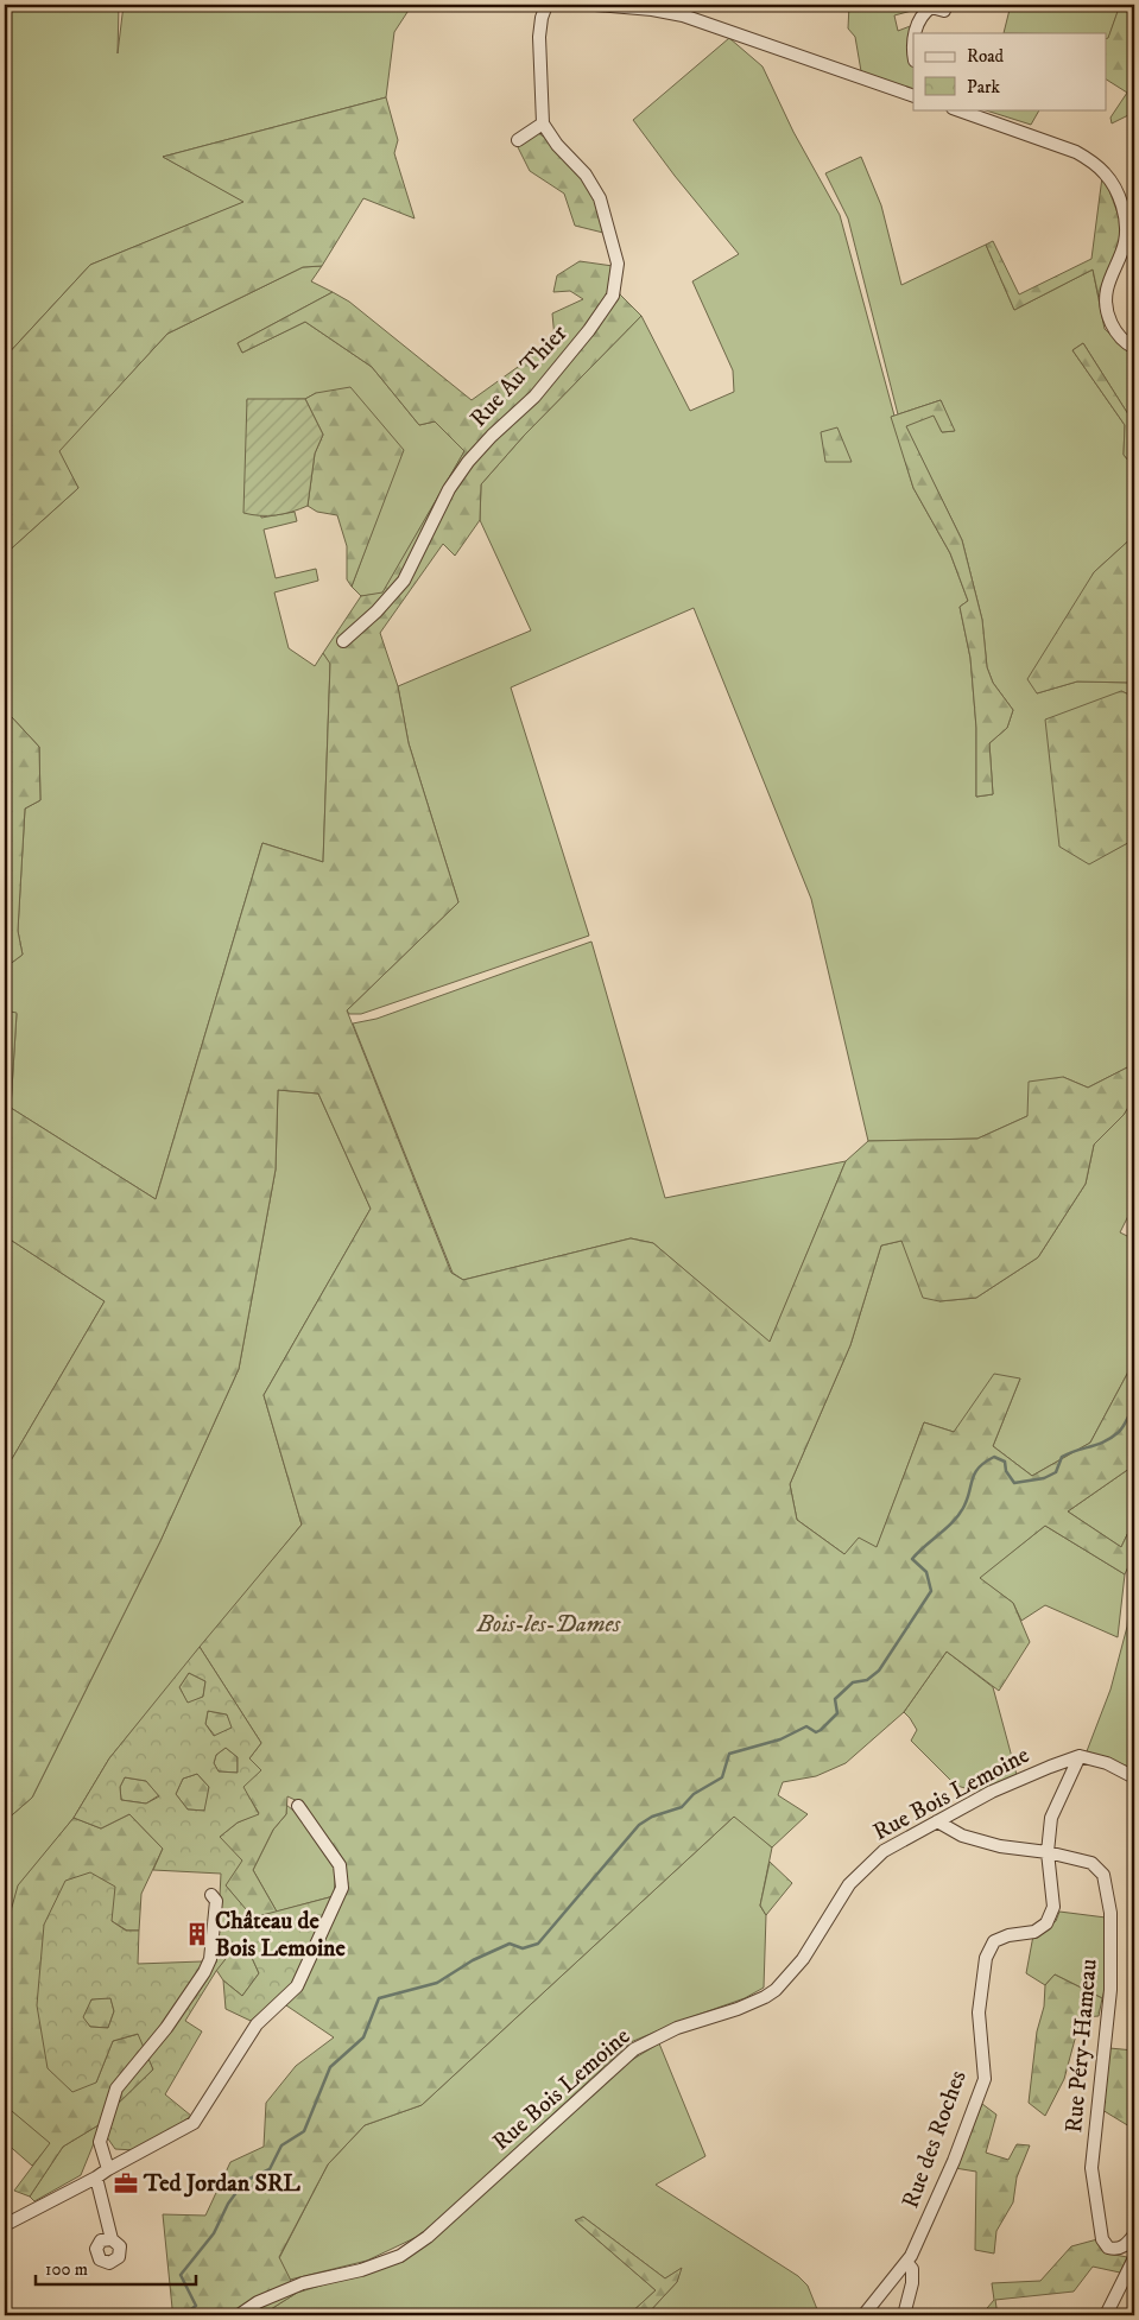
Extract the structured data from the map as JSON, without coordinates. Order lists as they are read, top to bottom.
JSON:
{
  "streets": {
    "street": [
      "Rue Au Thier",
      "Rue Bois Lemoine",
      "Rue Péry-Hameau",
      "Rue des Roches"
    ]
  },
  "crossings": [
    ["Rue Bois Lemoine", "Rue Péry-Hameau"],
    ["Rue Péry-Hameau", "Rue des Roches"]
  ],
  "parks": ["Bois-les-Dames"],
  "places": {
    "building": ["Château de Bois Lemoine"],
    "office": ["Ted Jordan SRL"]
  },
  "legend": ["Road", "Park"],
  "scale_bar": "100 m"
}
